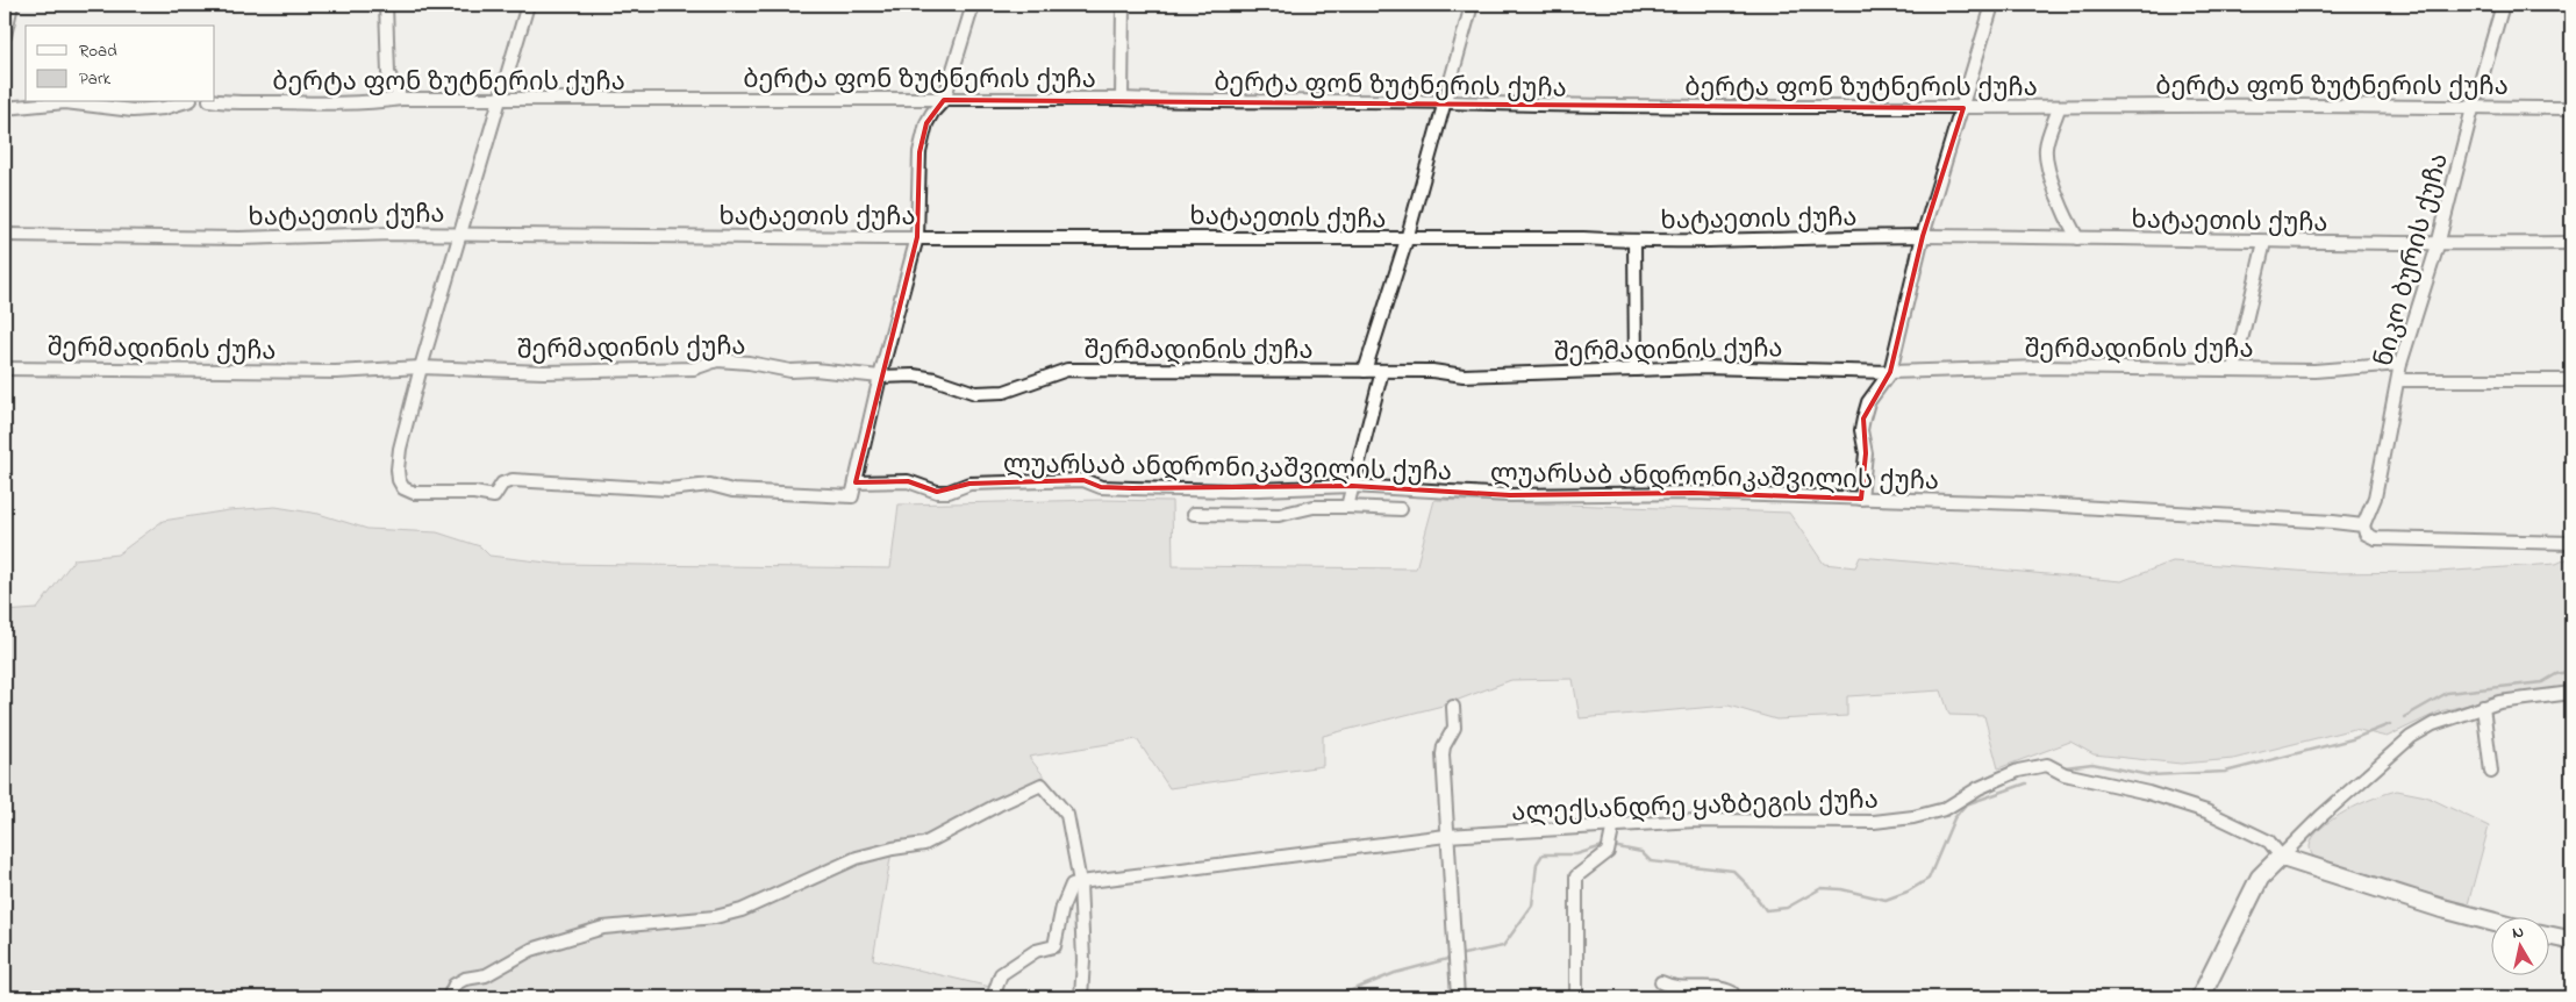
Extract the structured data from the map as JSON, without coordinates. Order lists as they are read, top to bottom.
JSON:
{
  "streets": {
    "street": [
      "ბერტა ფონ ზუტნერის ქუჩა",
      "ხატაეთის ქუჩა",
      "ნიკო ბურის ქუჩა",
      "შერმადინის ქუჩა",
      "ლუარსაბ ანდრონიკაშვილის ქუჩა",
      "ალექსანდრე ყაზბეგის ქუჩა"
    ]
  },
  "crossings": [
    ["ბერტა ფონ ზუტნერის ქუჩა", "ნიკო ბურის ქუჩა"],
    ["ხატაეთის ქუჩა", "ნიკო ბურის ქუჩა"],
    ["ნიკო ბურის ქუჩა", "შერმადინის ქუჩა"],
    ["ნიკო ბურის ქუჩა", "ლუარსაბ ანდრონიკაშვილის ქუჩა"]
  ],
  "legend": ["Road", "Park"],
  "north": "top"
}
